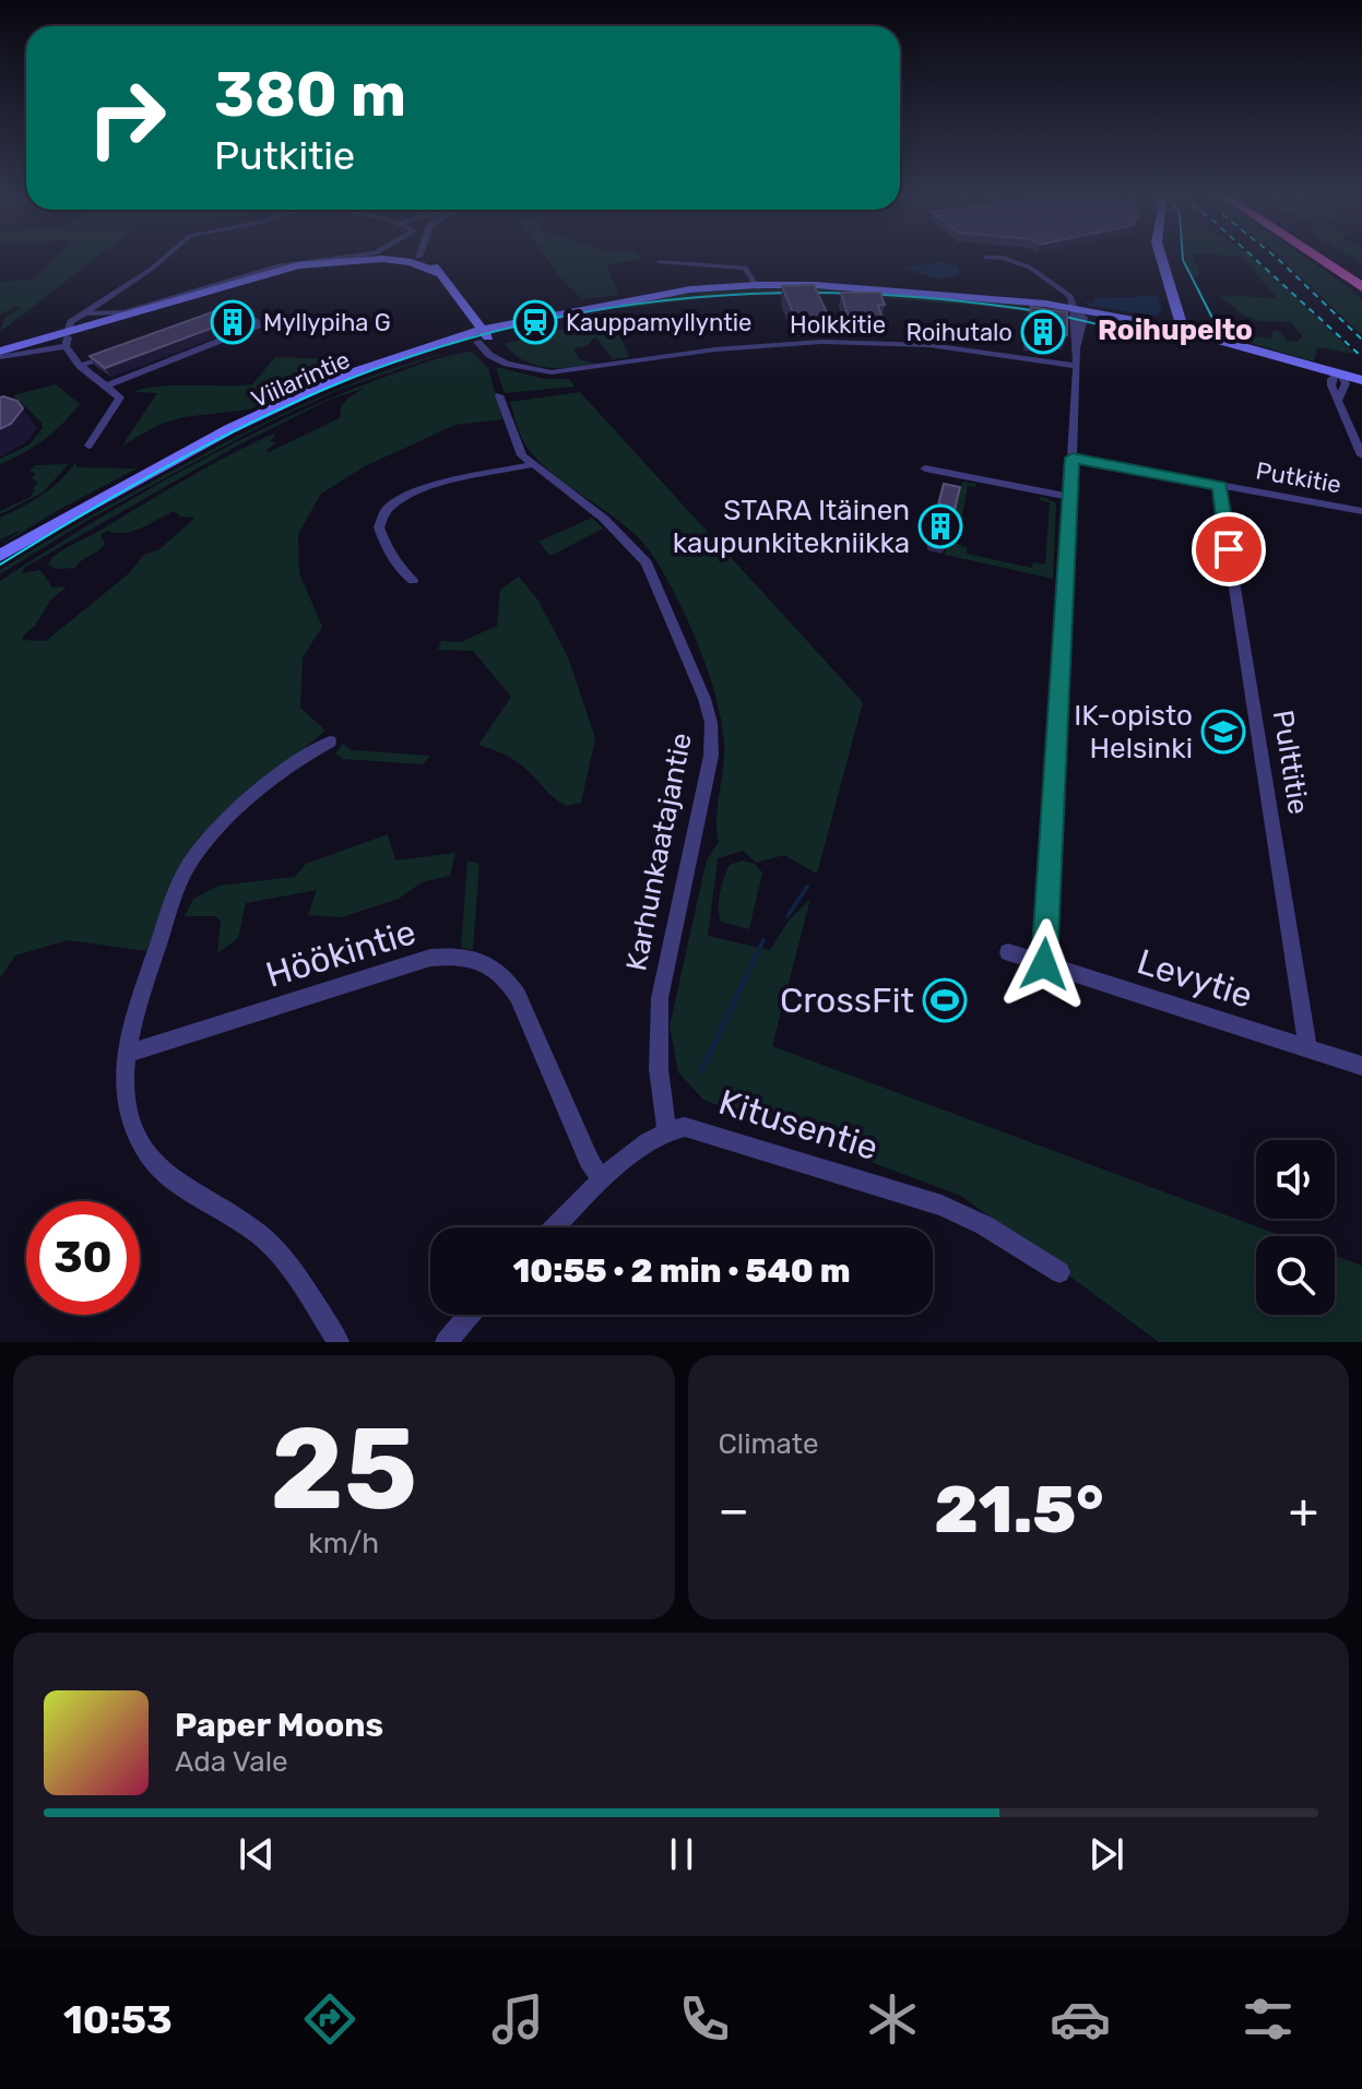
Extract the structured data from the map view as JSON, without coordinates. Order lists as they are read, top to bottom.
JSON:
{
  "streets": {
    "main road": ["Viilarintie"],
    "street": [
      "Holkkitie",
      "Putkitie",
      "Pulttitie",
      "Karhunkaatajantie",
      "Höökintie",
      "Levytie",
      "Kitusentie"
    ]
  },
  "crossings": [
    ["Holkkitie", "Viilarintie"],
    ["Putkitie", "Pulttitie"],
    ["Pulttitie", "Levytie"],
    ["Karhunkaatajantie", "Kitusentie"]
  ],
  "districts": ["Roihupelto"],
  "places": {
    "building": ["Myllypiha G", "Roihutalo", "STARA Itäinen kaupunkitekniikka"],
    "station": ["Kauppamyllyntie"],
    "school or university": ["IK-opisto Helsinki"],
    "sports": ["CrossFit"]
  },
  "page": {
    "turn": ["380 m", "Putkitie"],
    "limit": "30",
    "trip": "10:55 · 2 min · 540 m",
    "tile": [
      ["25", "km/h"],
      "Climate"
    ],
    "heat": ["−", "21.5°", "+"],
    "song": ["Paper Moons", "Ada Vale"],
    "tabs": "10:53"
  }
}
